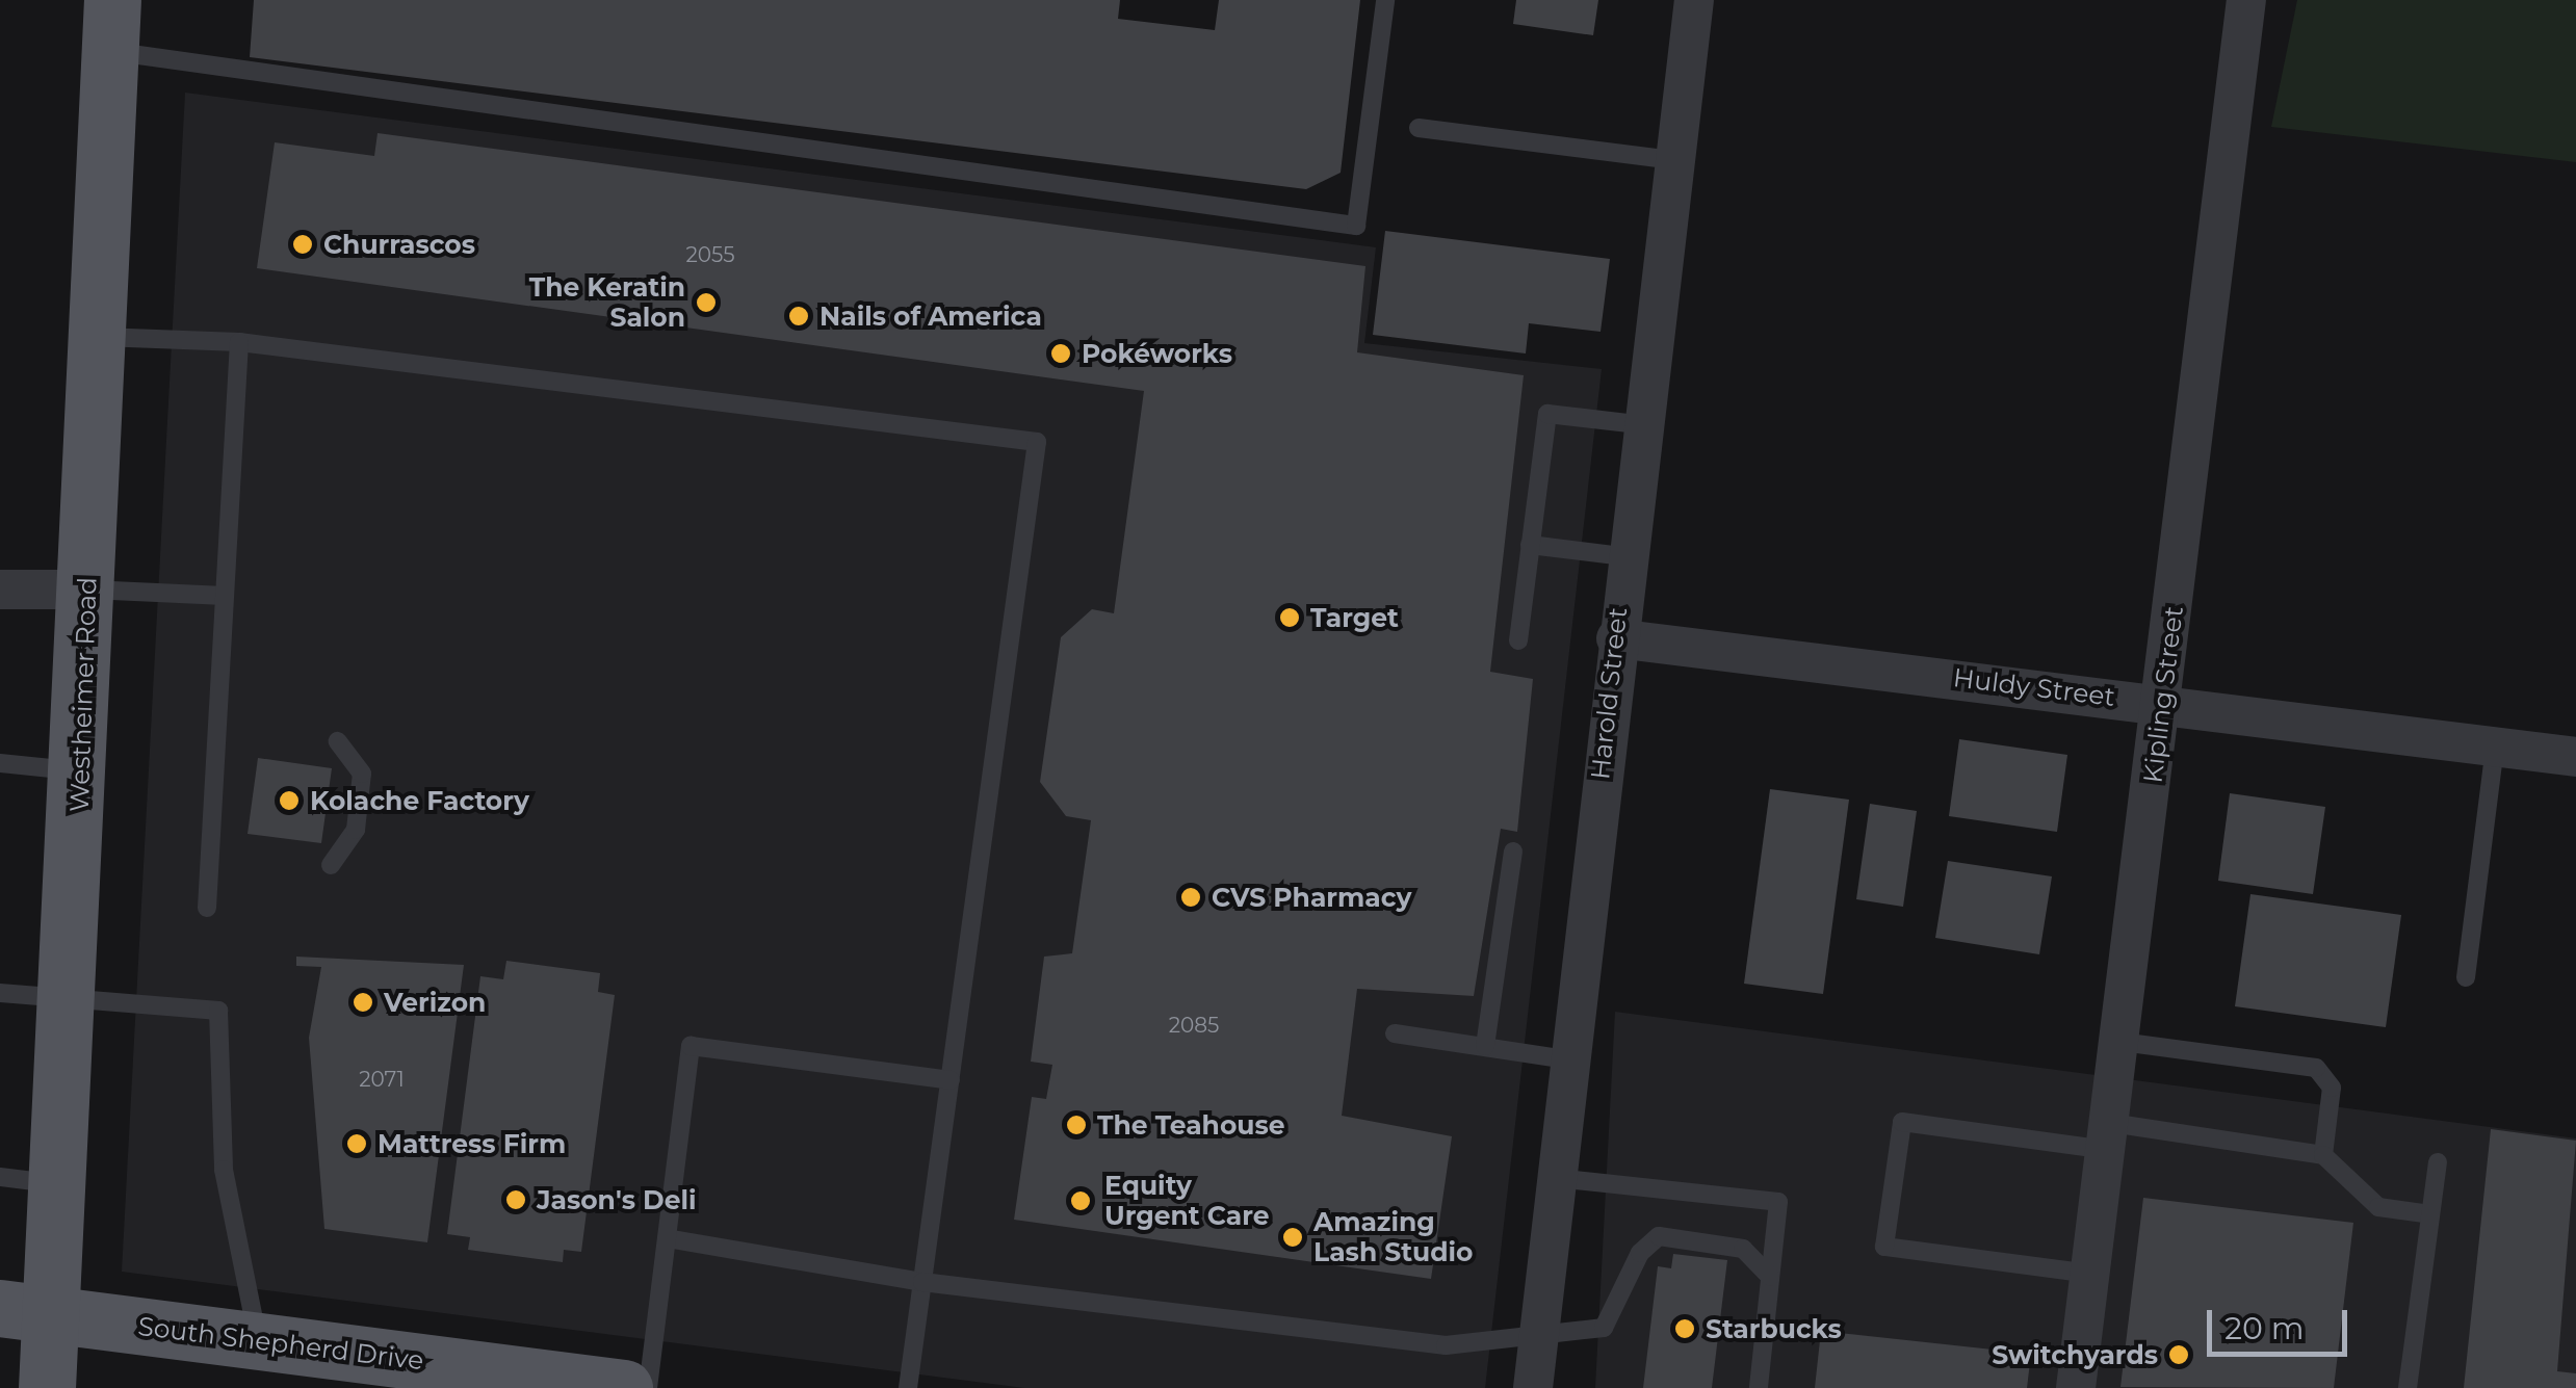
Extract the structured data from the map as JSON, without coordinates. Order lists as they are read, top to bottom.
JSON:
{
  "streets": {
    "main road": ["Westheimer Road", "South Shepherd Drive"],
    "street": ["Huldy Street", "Harold Street", "Kipling Street"]
  },
  "crossings": [
    ["Huldy Street", "Harold Street"],
    ["Huldy Street", "Kipling Street"],
    ["Westheimer Road", "South Shepherd Drive"]
  ],
  "places": [
    "Churrascos",
    "The Keratin Salon",
    "Nails of America",
    "Pokéworks",
    "Target",
    "Kolache Factory",
    "CVS Pharmacy",
    "Verizon",
    "The Teahouse",
    "Mattress Firm",
    "Jason's Deli",
    "Equity Urgent Care",
    "Amazing Lash Studio",
    "Starbucks",
    "Switchyards"
  ],
  "house_numbers": ["2055", "2085", "2071"],
  "scale_bar": "20 m"
}
